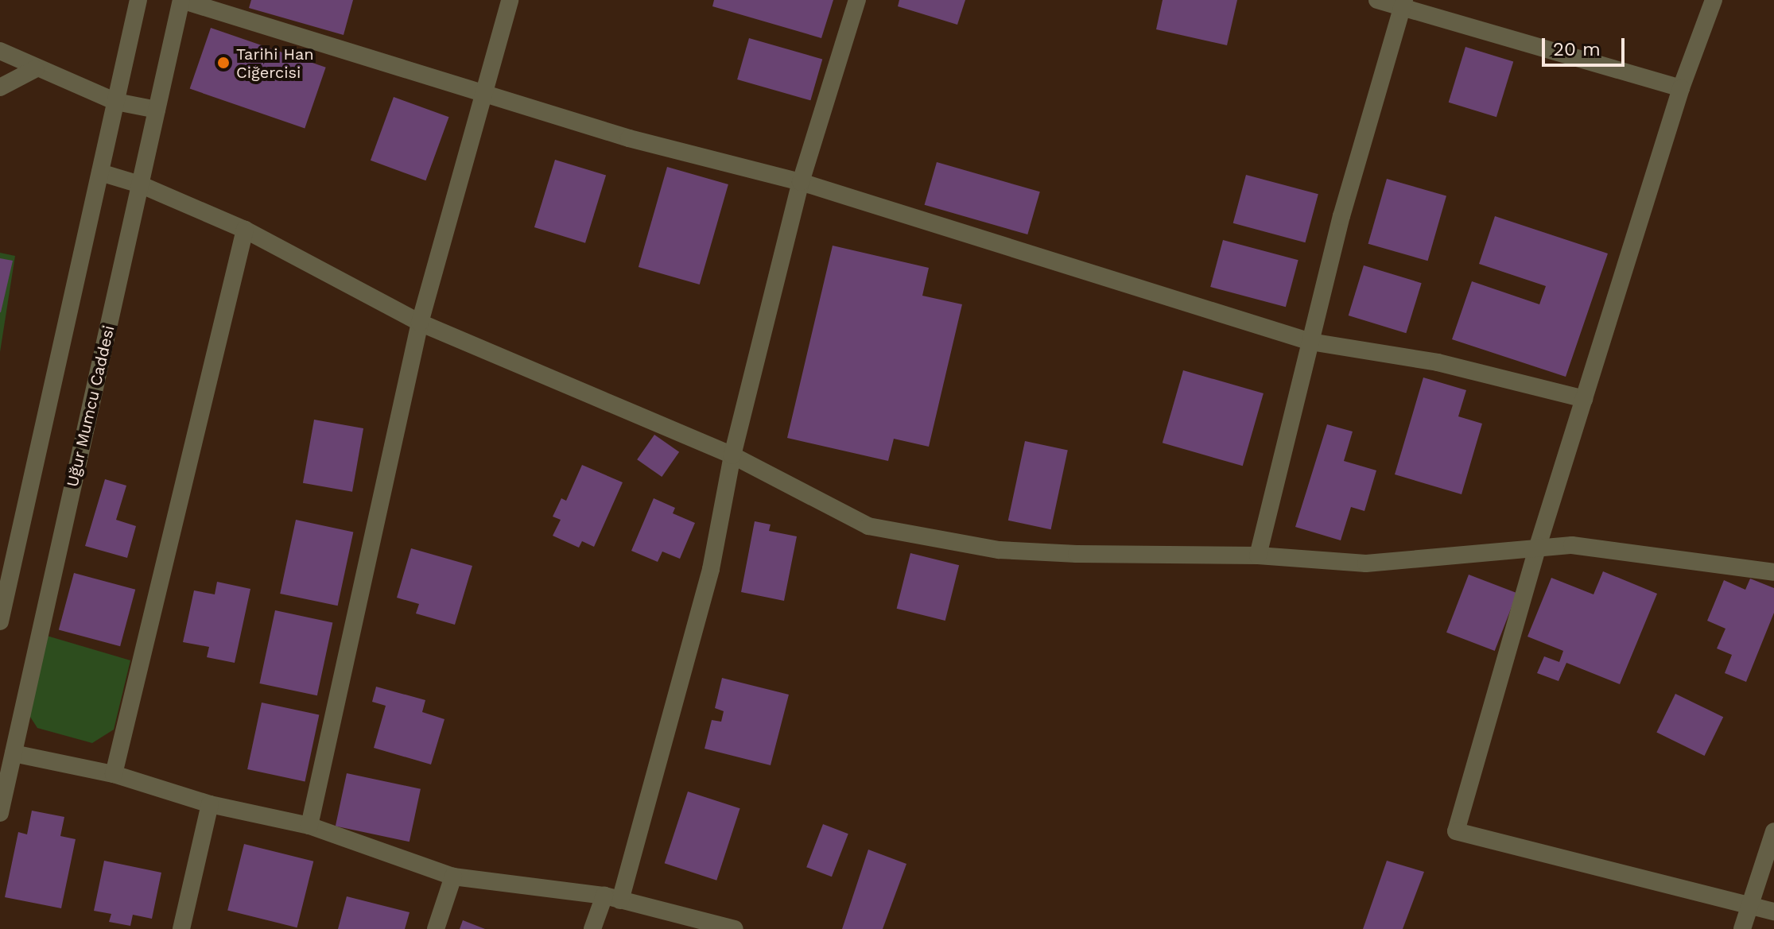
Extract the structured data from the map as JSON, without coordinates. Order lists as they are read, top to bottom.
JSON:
{
  "streets": {
    "street": ["Uğur Mumcu Caddesi"]
  },
  "places": ["Tarihi Han Ciğercisi"],
  "scale_bar": "20 m"
}
